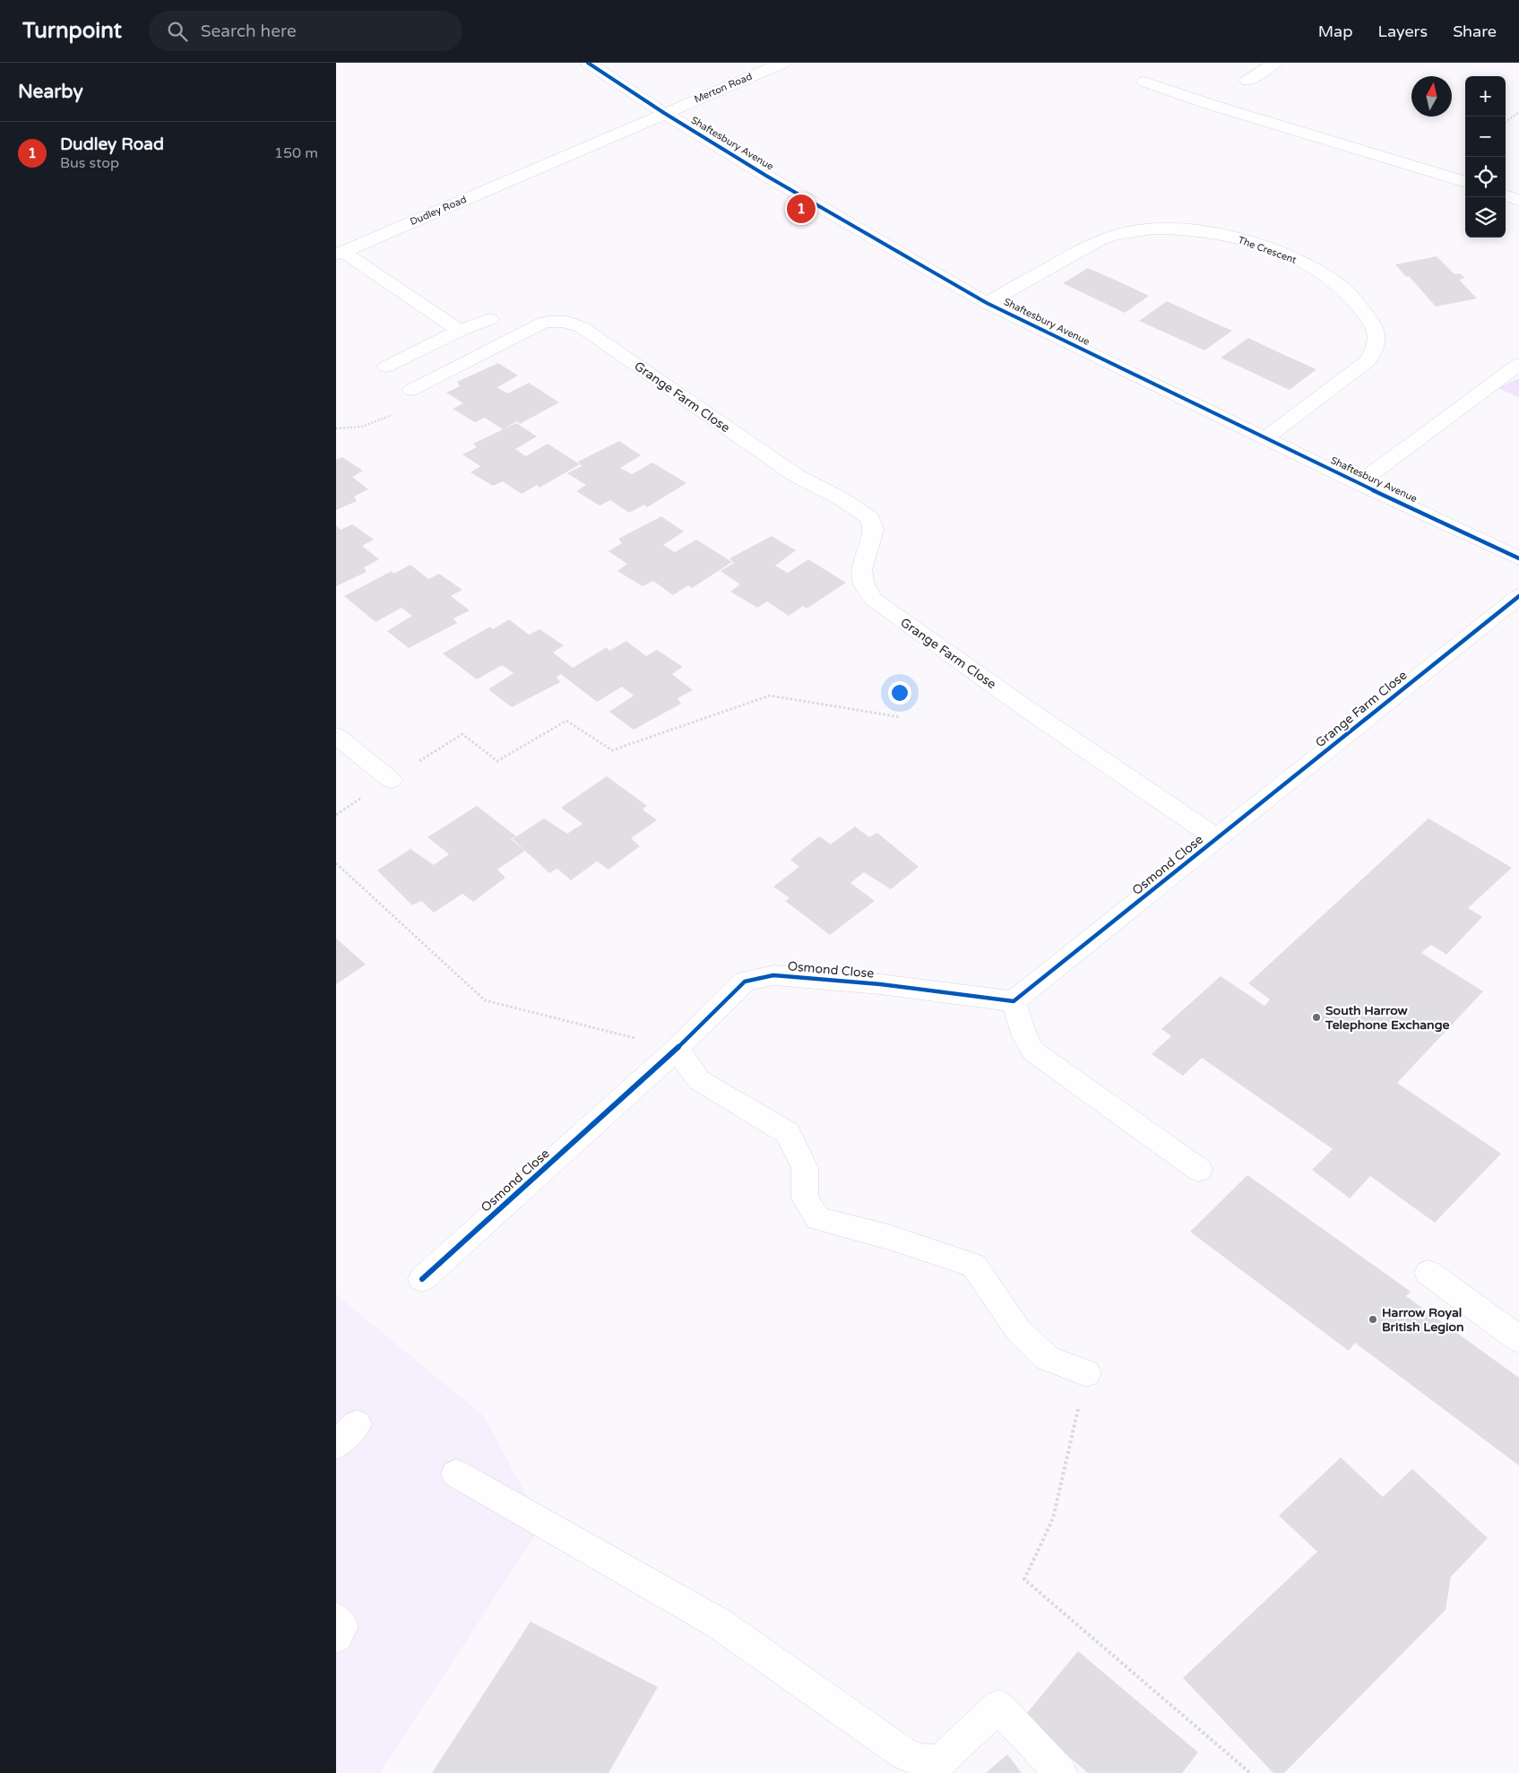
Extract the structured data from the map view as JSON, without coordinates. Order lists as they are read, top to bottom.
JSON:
{
  "streets": {
    "street": [
      "Merton Road",
      "Shaftesbury Avenue",
      "Dudley Road",
      "The Crescent",
      "Grange Farm Close",
      "Osmond Close"
    ]
  },
  "crossings": [
    ["Merton Road", "Shaftesbury Avenue"],
    ["Merton Road", "Dudley Road"],
    ["Shaftesbury Avenue", "Dudley Road"],
    ["Shaftesbury Avenue", "The Crescent"],
    ["Grange Farm Close", "Osmond Close"]
  ],
  "places": ["South Harrow Telephone Exchange", "Harrow Royal British Legion"],
  "north": "top",
  "page": {
    "header": "Turnpoint",
    "search": "Search here",
    "nav": ["Map", "Layers", "Share"],
    "heading": "Nearby",
    "map_buttons": ["+", "−"],
    "list": [
      {
        "mark": "1",
        "name": "Dudley Road",
        "note": "Bus stop",
        "value": "150 m"
      }
    ],
    "pins": "1"
  }
}
